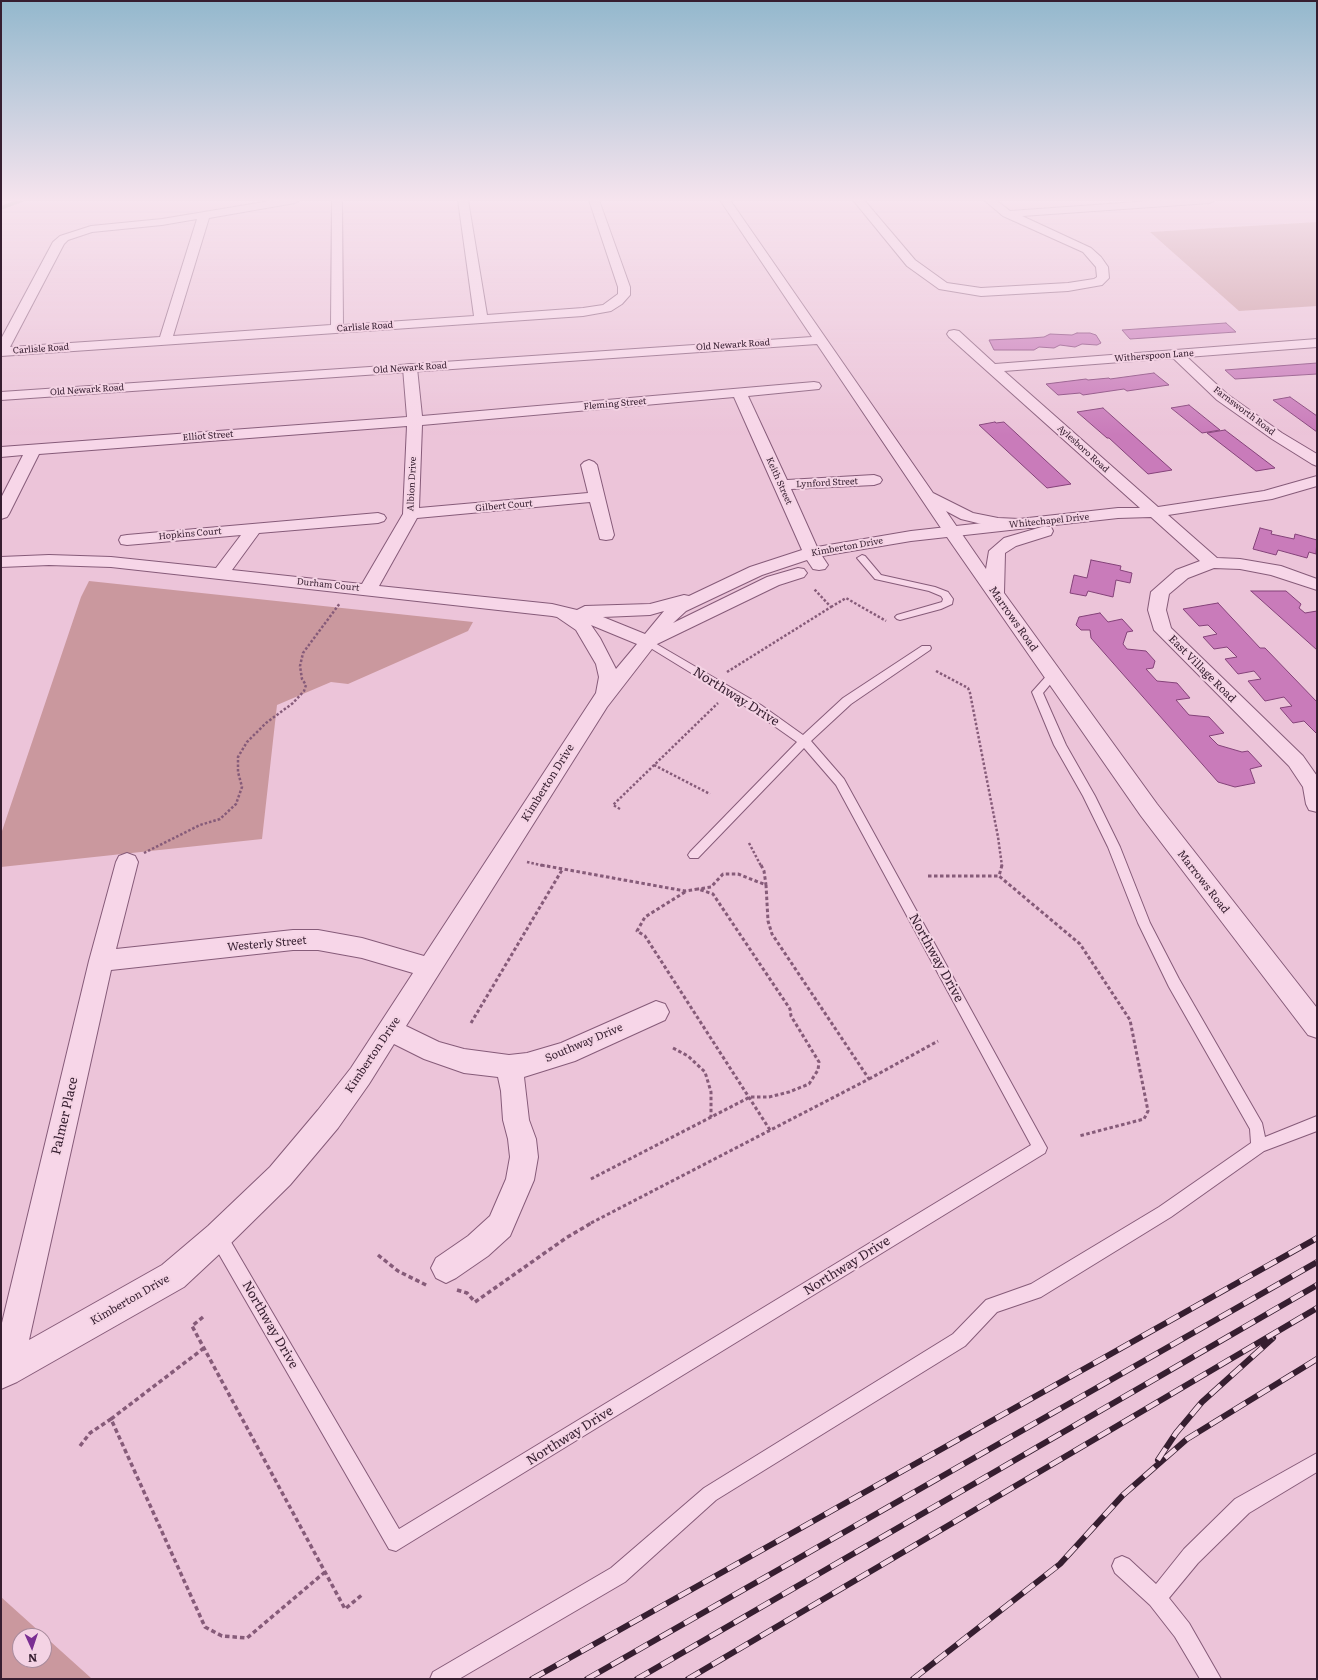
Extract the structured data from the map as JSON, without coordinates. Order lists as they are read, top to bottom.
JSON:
{
  "streets": {
    "street": [
      "Carlisle Road",
      "Old Newark Road",
      "Witherspoon Lane",
      "Fleming Street",
      "Farnsworth Road",
      "Elliot Street",
      "Aylesboro Road",
      "Keith Street",
      "Lynford Street",
      "Albion Drive",
      "Gilbert Court",
      "Whitechapel Drive",
      "Hopkins Court",
      "Kimberton Drive",
      "Durham Court",
      "Marrows Road",
      "East Village Road",
      "Westerly Street",
      "Southway Drive",
      "Palmer Place"
    ],
    "lane": ["Northway Drive"]
  },
  "crossings": [
    ["Old Newark Road", "Albion Drive"],
    ["Old Newark Road", "Marrows Road"],
    ["Witherspoon Lane", "Farnsworth Road"],
    ["Witherspoon Lane", "Aylesboro Road"],
    ["Fleming Street", "Elliot Street"],
    ["Fleming Street", "Keith Street"],
    ["Fleming Street", "Albion Drive"],
    ["Elliot Street", "Albion Drive"],
    ["Aylesboro Road", "Whitechapel Drive"],
    ["Aylesboro Road", "East Village Road"],
    ["Keith Street", "Lynford Street"],
    ["Keith Street", "Kimberton Drive"],
    ["Albion Drive", "Gilbert Court"],
    ["Albion Drive", "Durham Court"],
    ["Whitechapel Drive", "Kimberton Drive"],
    ["Whitechapel Drive", "Marrows Road"],
    ["Kimberton Drive", "Durham Court"],
    ["Kimberton Drive", "Marrows Road"],
    ["Kimberton Drive", "Northway Drive"],
    ["Kimberton Drive", "Westerly Street"],
    ["Kimberton Drive", "Southway Drive"],
    ["Kimberton Drive", "Palmer Place"],
    ["Durham Court", "Northway Drive"],
    ["Westerly Street", "Palmer Place"]
  ],
  "north": "bottom"
}
